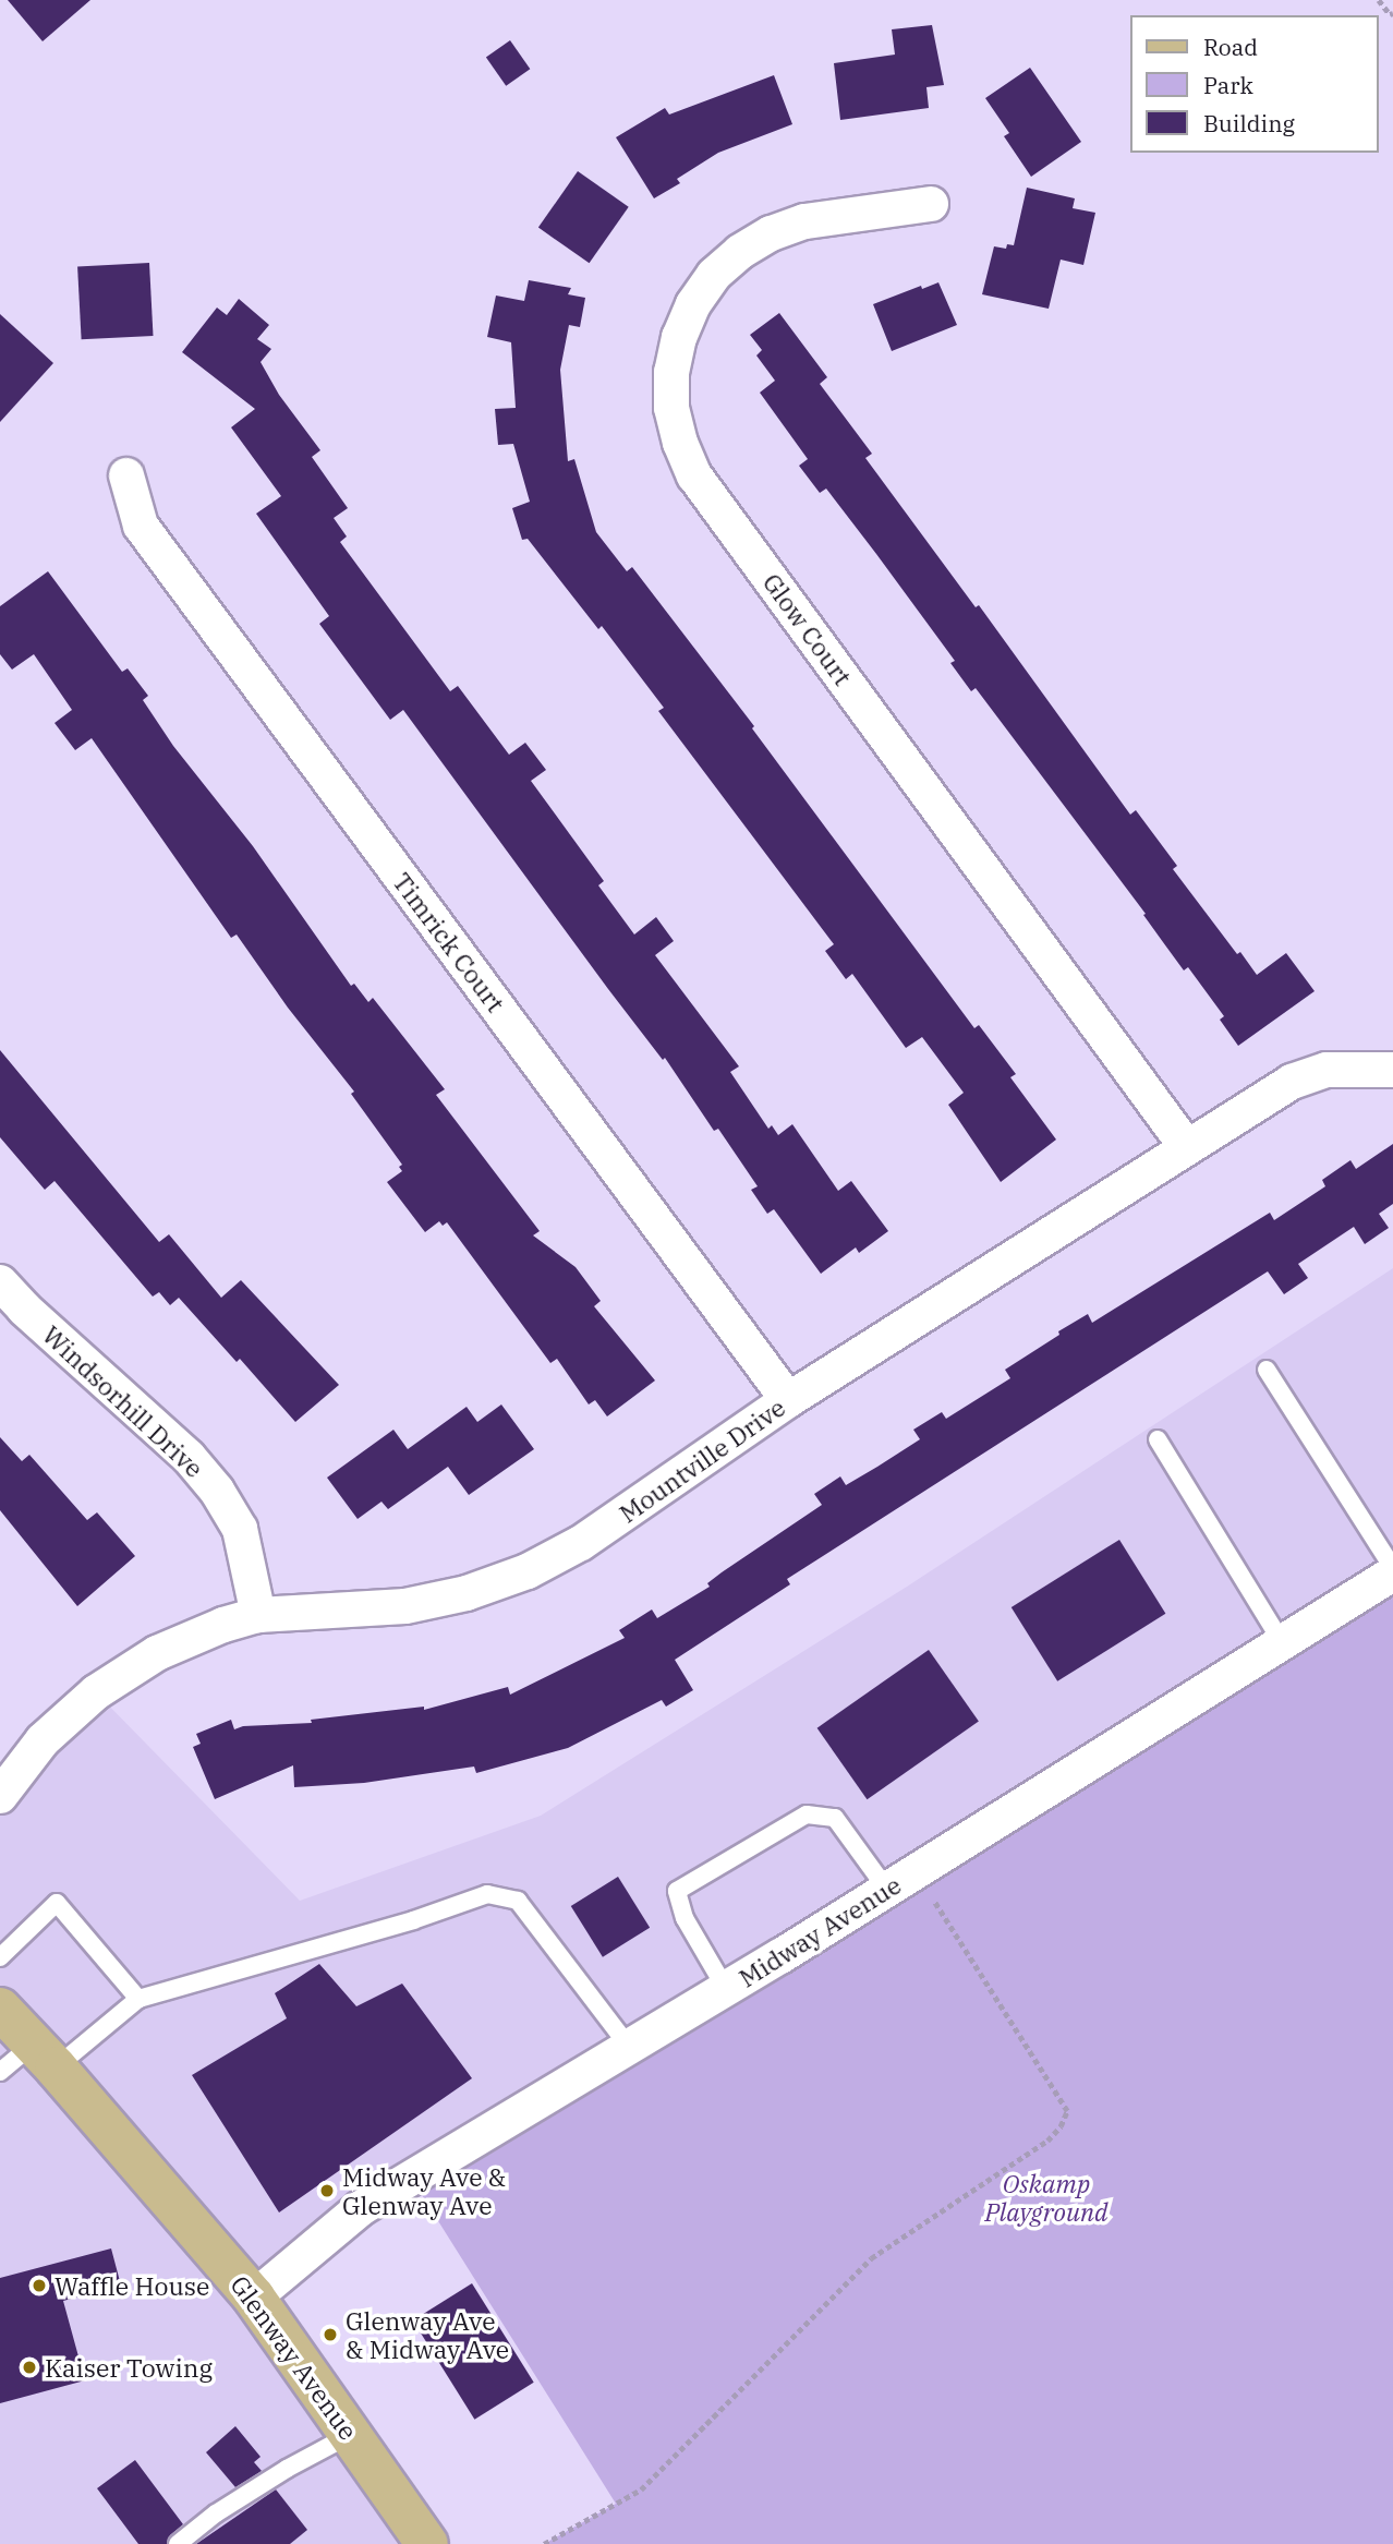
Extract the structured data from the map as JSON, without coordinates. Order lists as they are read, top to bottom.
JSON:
{
  "streets": {
    "main road": ["Glenway Avenue"],
    "street": [
      "Glow Court",
      "Timrick Court",
      "Windsorhill Drive",
      "Mountville Drive",
      "Midway Avenue"
    ]
  },
  "crossings": [
    ["Glow Court", "Mountville Drive"],
    ["Timrick Court", "Mountville Drive"],
    ["Windsorhill Drive", "Mountville Drive"],
    ["Midway Avenue", "Glenway Avenue"]
  ],
  "parks": ["Oskamp Playground"],
  "places": [
    "Midway Ave & Glenway Ave",
    "Waffle House",
    "Glenway Ave & Midway Ave",
    "Kaiser Towing"
  ],
  "legend": ["Road", "Park", "Building"]
}
